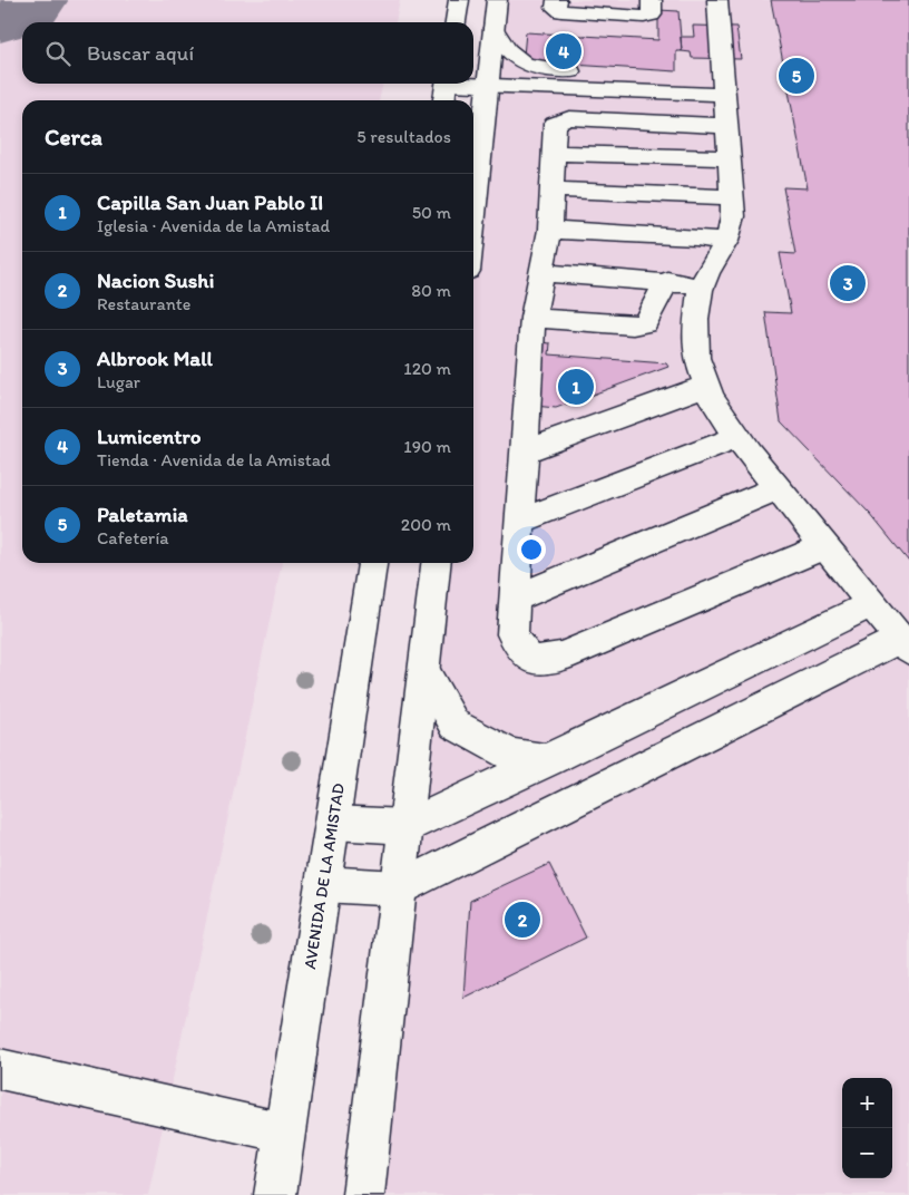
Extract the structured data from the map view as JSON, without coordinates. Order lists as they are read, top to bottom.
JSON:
{
  "streets": {
    "main road": ["AVENIDA DE LA AMISTAD"]
  },
  "page": {
    "search": "Buscar aquí",
    "pins": [
      "4",
      "5",
      "3",
      "1",
      "2"
    ],
    "heading": ["Cerca", "5 resultados"],
    "list": [
      {
        "mark": "1",
        "name": "Capilla San Juan Pablo II",
        "note": "Iglesia · Avenida de la Amistad",
        "value": "50 m"
      },
      {
        "mark": "2",
        "name": "Nacion Sushi",
        "note": "Restaurante",
        "value": "80 m"
      },
      {
        "mark": "3",
        "name": "Albrook Mall",
        "note": "Lugar",
        "value": "120 m"
      },
      {
        "mark": "4",
        "name": "Lumicentro",
        "note": "Tienda · Avenida de la Amistad",
        "value": "190 m"
      },
      {
        "mark": "5",
        "name": "Paletamia",
        "note": "Cafetería",
        "value": "200 m"
      }
    ],
    "map_buttons": ["+", "−"]
  }
}
